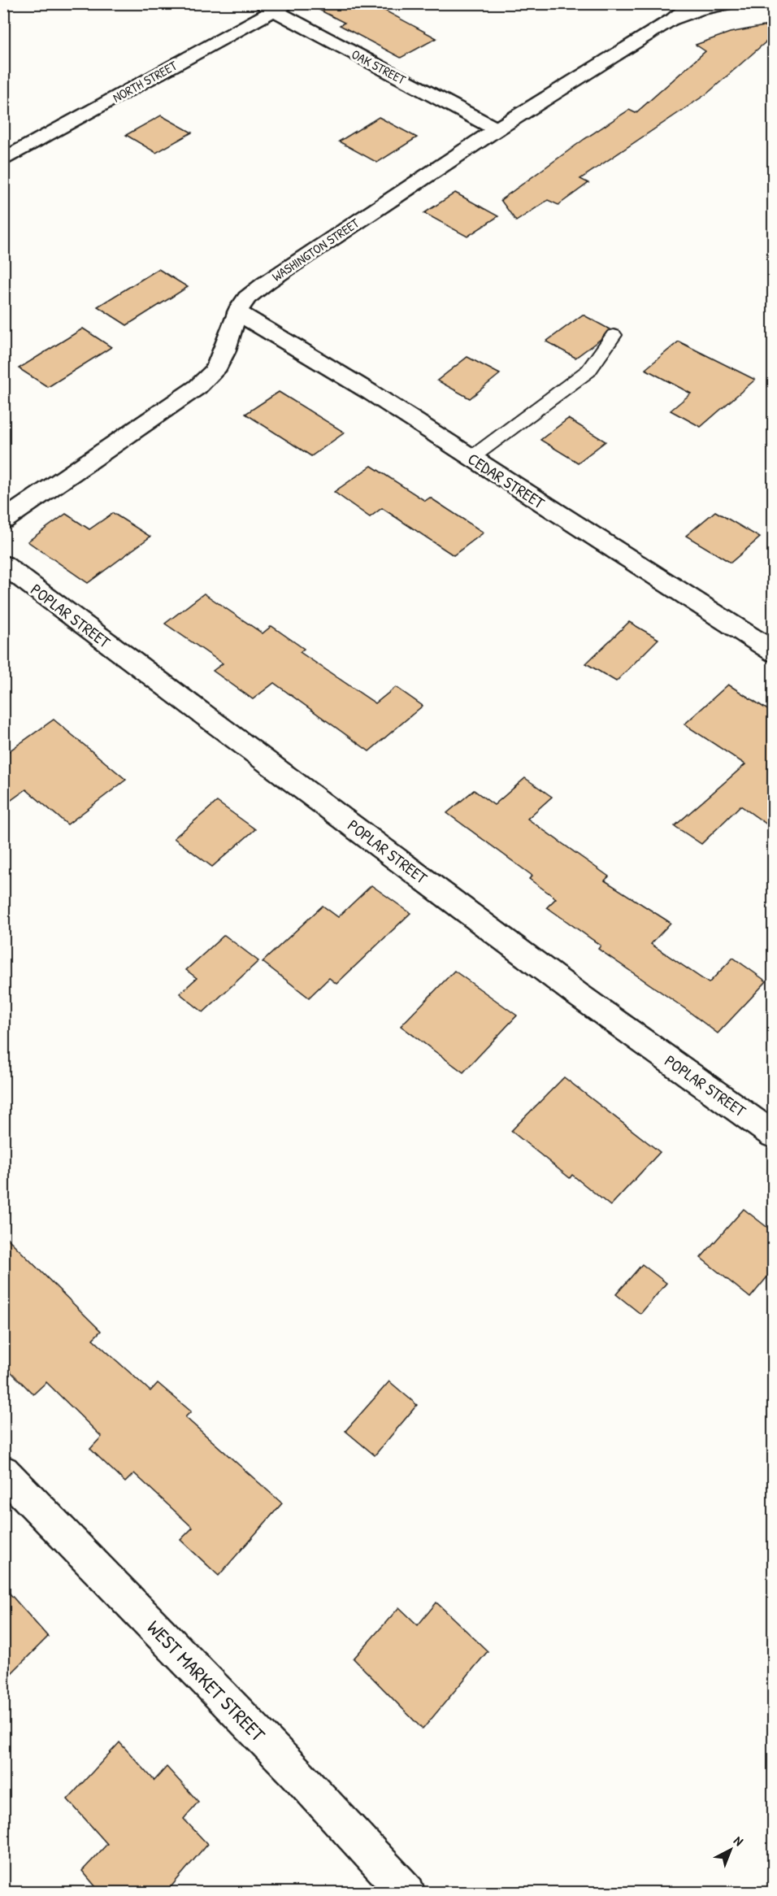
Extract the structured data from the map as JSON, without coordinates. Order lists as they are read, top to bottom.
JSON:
{
  "streets": {
    "street": [
      "OAK STREET",
      "NORTH STREET",
      "WASHINGTON STREET",
      "CEDAR STREET",
      "POPLAR STREET",
      "WEST MARKET STREET"
    ]
  },
  "crossings": [
    ["OAK STREET", "NORTH STREET"],
    ["OAK STREET", "WASHINGTON STREET"],
    ["WASHINGTON STREET", "CEDAR STREET"]
  ],
  "north": "top right"
}
